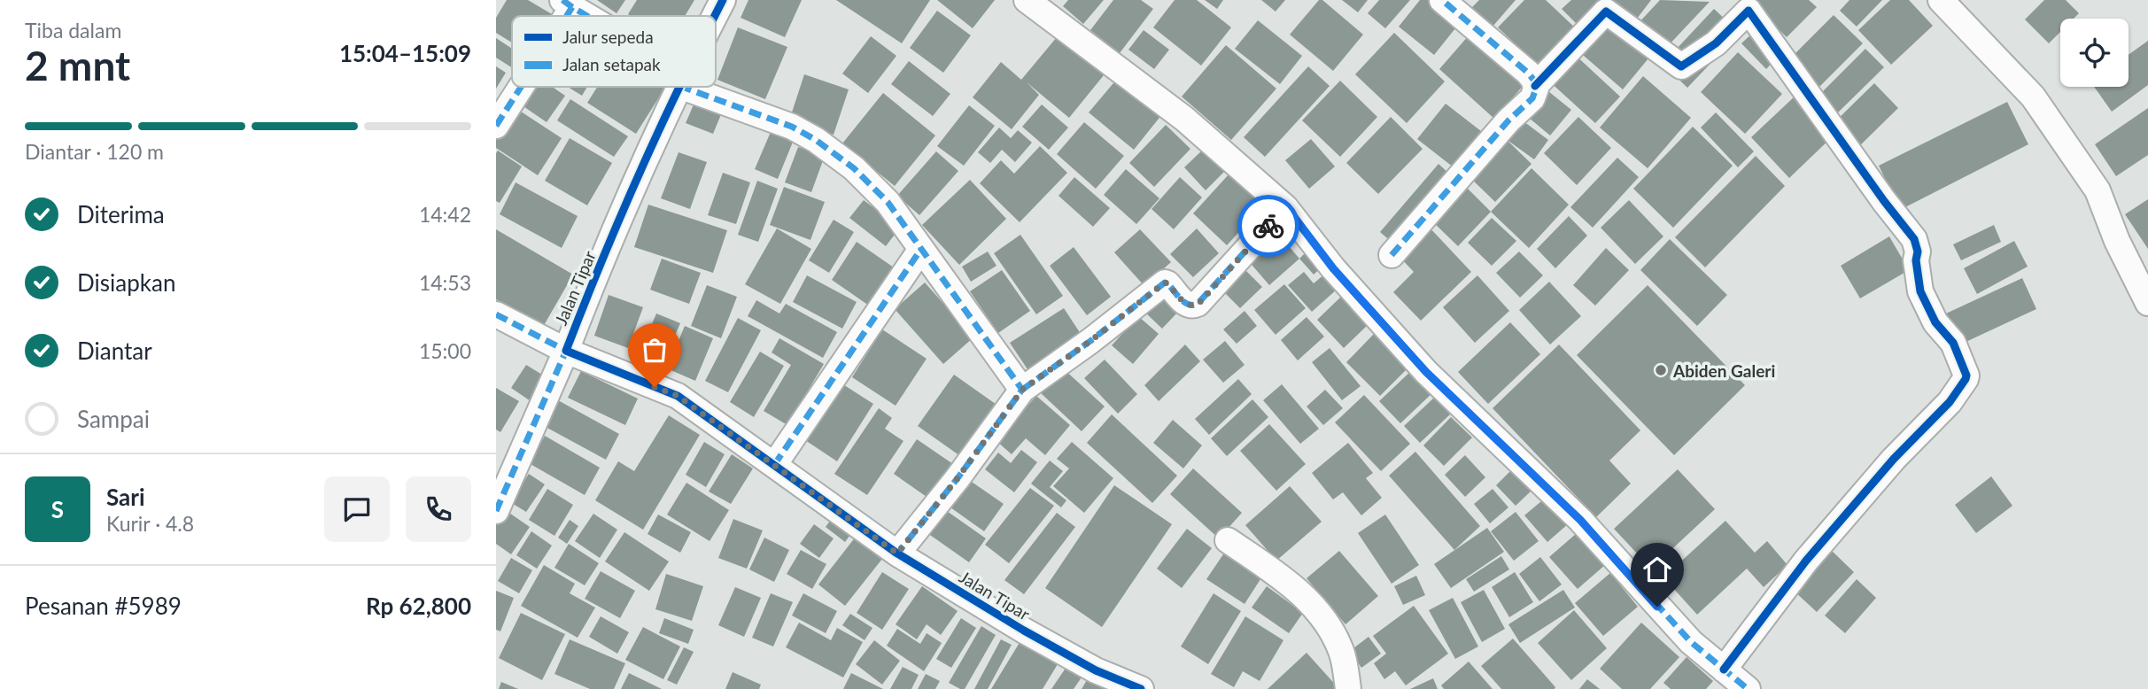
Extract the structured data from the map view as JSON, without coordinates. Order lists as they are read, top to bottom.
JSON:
{
  "streets": {
    "street": ["Jalan Tipar"]
  },
  "places": ["Abiden Galeri"],
  "legend": ["Jalur sepeda", "Jalan setapak"],
  "page": {
    "heading": ["2 mnt", "Tiba dalam", "15:04–15:09"],
    "panel": [
      "Sari",
      "Kurir · 4.8",
      "Pesanan #5989",
      "Rp 62,800"
    ],
    "bar": "Diantar · 120 m",
    "list": [
      ["Diterima", "14:42"],
      ["Disiapkan", "14:53"],
      ["Diantar", "15:00"],
      "Sampai"
    ],
    "round": "S"
  }
}
